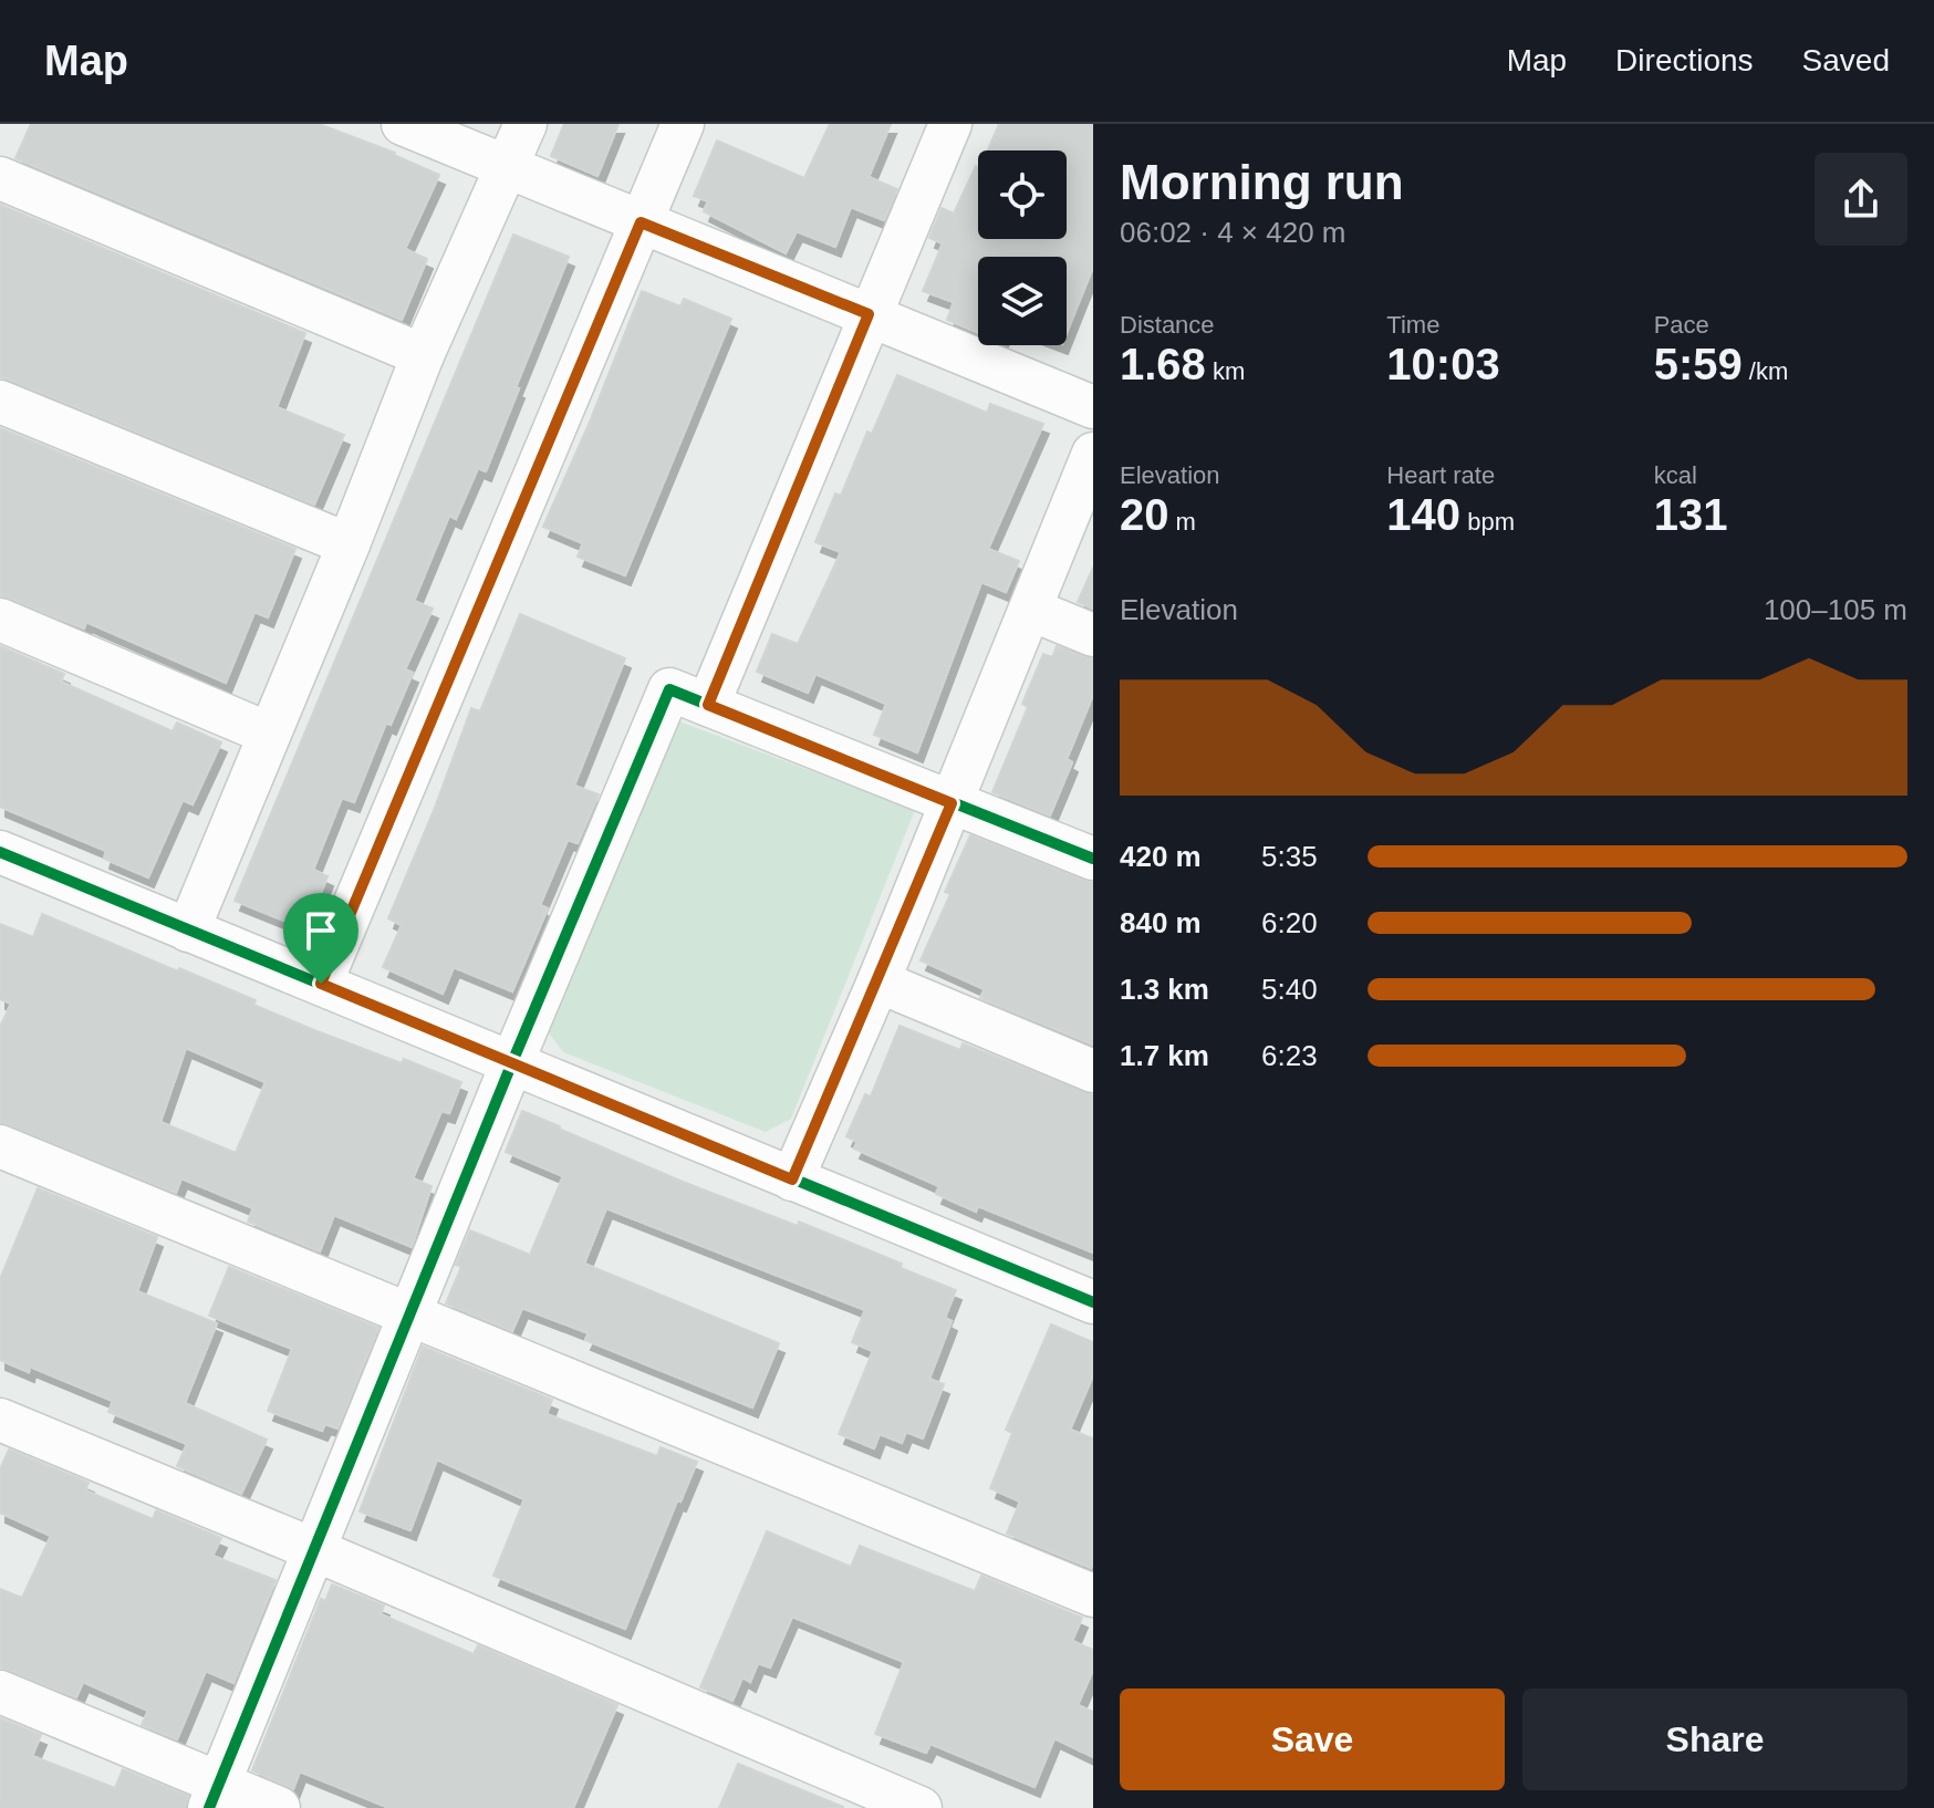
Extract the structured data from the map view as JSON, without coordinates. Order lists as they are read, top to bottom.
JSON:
{
  "page": {
    "header": "Map",
    "nav": ["Map", "Directions", "Saved"],
    "heading": ["Morning run", "06:02 · 4 × 420 m"],
    "stats": [
      ["Distance", "1.68 km"],
      ["Time", "10:03"],
      ["Pace", "5:59 /km"],
      ["Elevation", "20 m"],
      ["Heart rate", "140 bpm"],
      ["kcal", "131"]
    ],
    "chart": ["Elevation", "100–105 m"],
    "list": [
      {
        "name": "420 m",
        "note": "5:35"
      },
      {
        "name": "840 m",
        "note": "6:20"
      },
      {
        "name": "1.3 km",
        "note": "5:40"
      },
      {
        "name": "1.7 km",
        "note": "6:23"
      }
    ],
    "buttons": ["Save", "Share"]
  }
}
